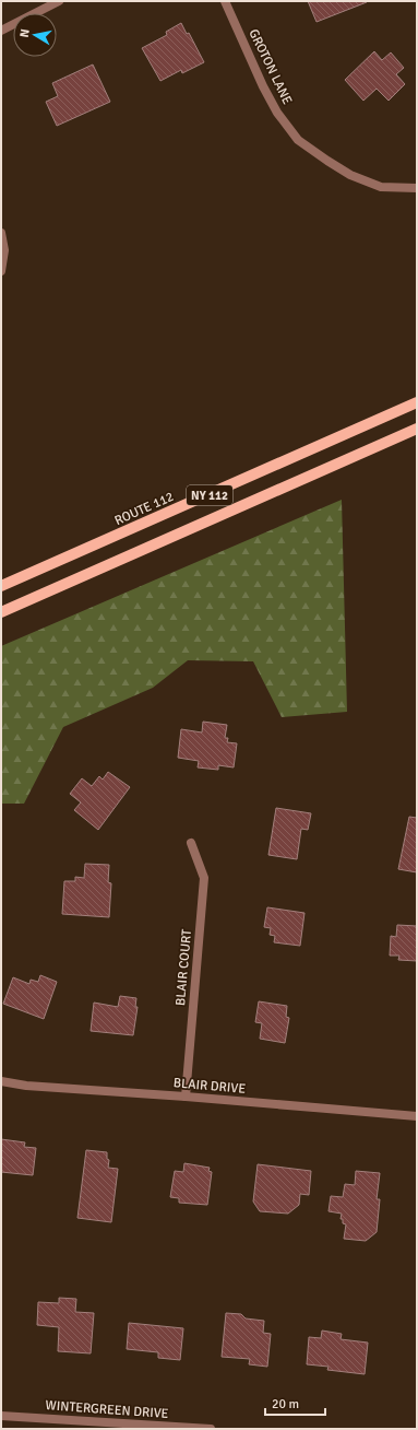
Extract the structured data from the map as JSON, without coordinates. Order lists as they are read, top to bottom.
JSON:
{
  "streets": {
    "main road": ["NY 112", "ROUTE 112"],
    "street": [
      "GROTON LANE",
      "BLAIR COURT",
      "BLAIR DRIVE",
      "WINTERGREEN DRIVE"
    ]
  },
  "crossings": [
    ["BLAIR COURT", "BLAIR DRIVE"]
  ],
  "scale_bar": "20 m",
  "north": "left"
}
